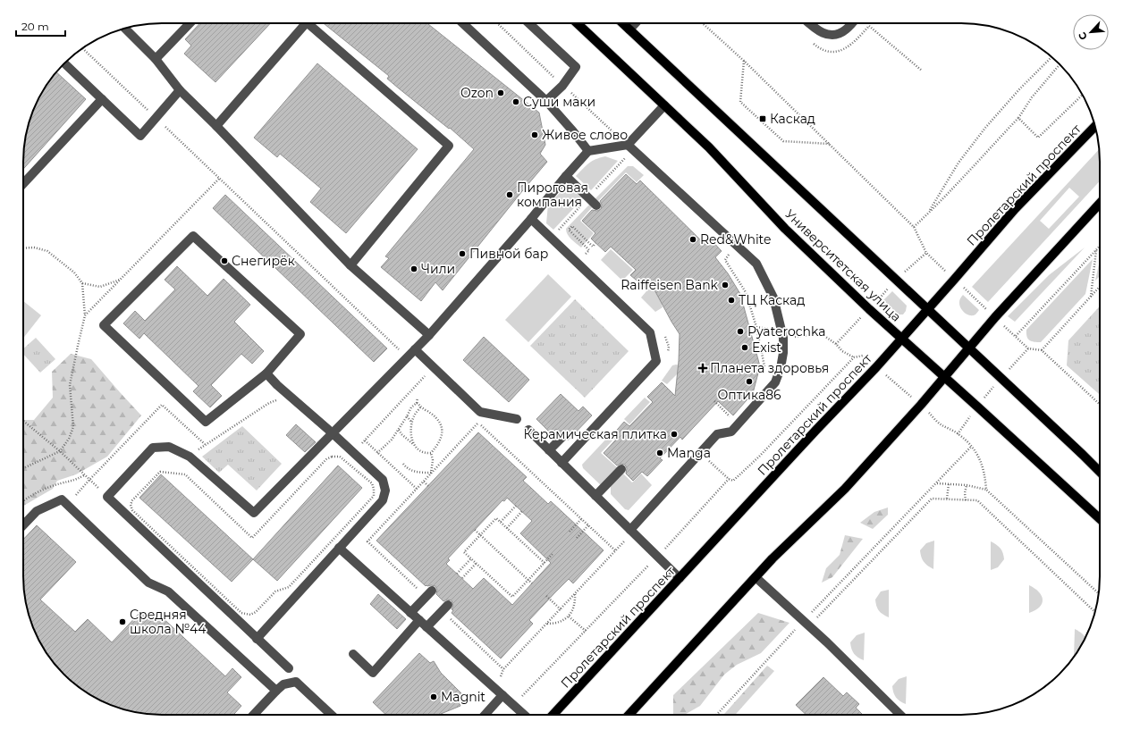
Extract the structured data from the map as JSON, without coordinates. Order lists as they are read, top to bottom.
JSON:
{
  "streets": {
    "main road": ["Пролетарский проспект", "Университетская улица"]
  },
  "crossings": [
    ["Пролетарский проспект", "Университетская улица"]
  ],
  "places": {
    "other": [
      "Ozon",
      "Суши маки",
      "Живое слово",
      "Пироговая компания",
      "Red&White",
      "Пивной бар",
      "Снегирёк",
      "Чили",
      "Raiffeisen Bank",
      "ТЦ Каскад",
      "Pyaterochka",
      "Exist",
      "Оптика86",
      "Керамическая плитка",
      "Manga",
      "Средняя школа №44",
      "Magnit"
    ],
    "transit": ["Каскад"],
    "health": ["Планета здоровья"]
  },
  "scale_bar": "20 m",
  "north": "bottom left"
}
